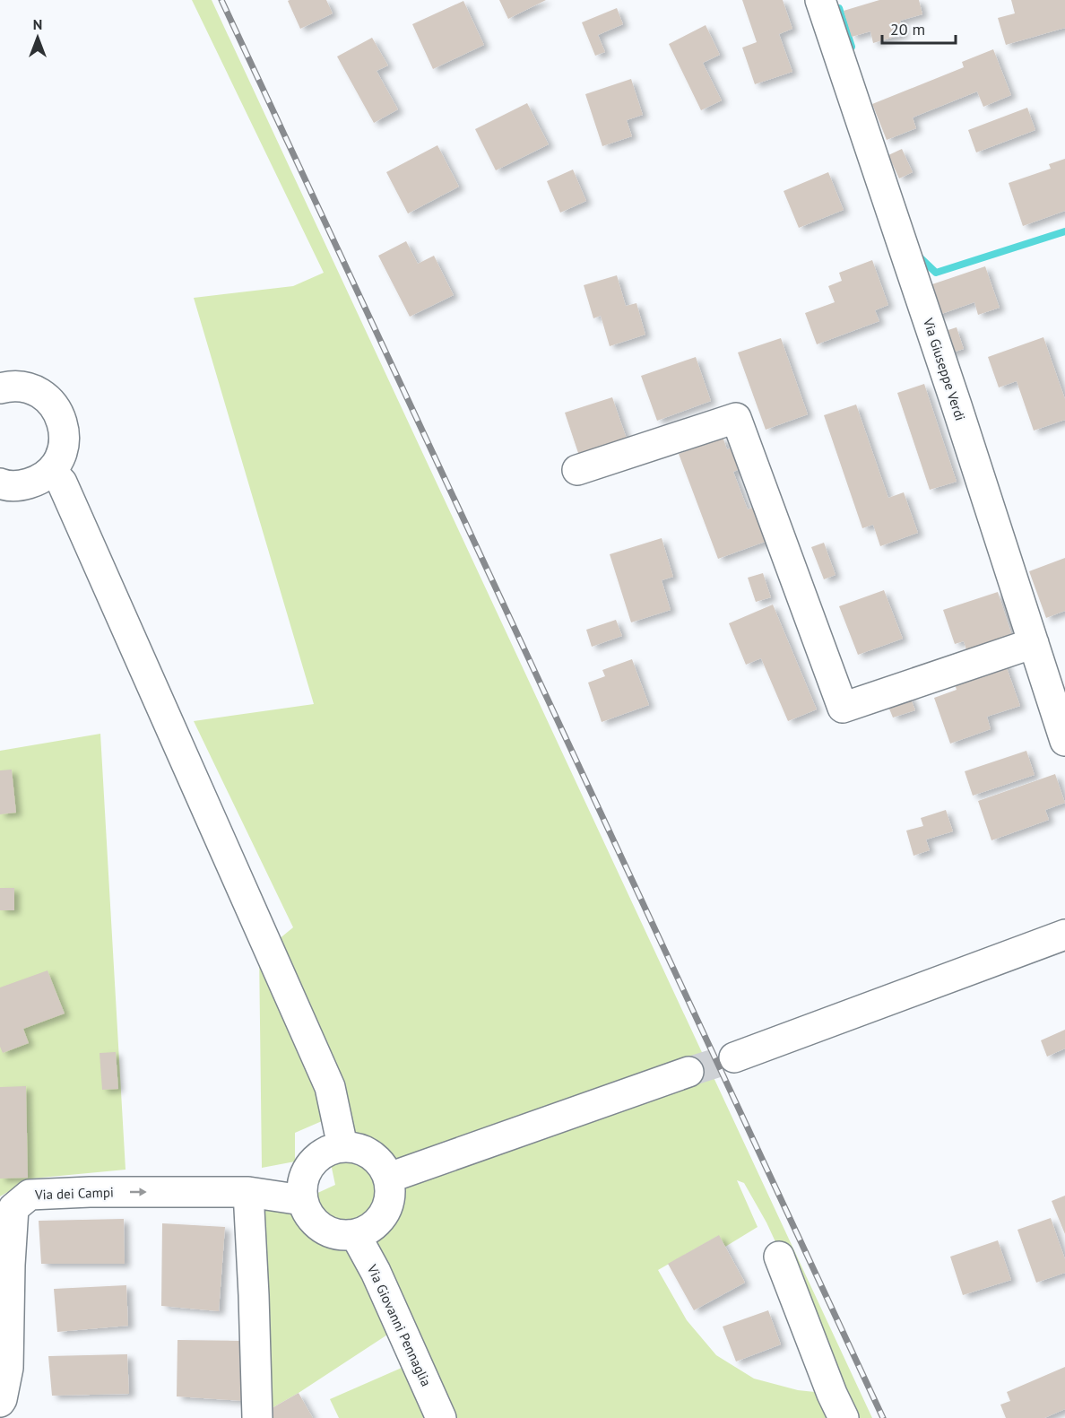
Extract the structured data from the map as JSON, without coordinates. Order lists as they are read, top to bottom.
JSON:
{
  "streets": {
    "street": ["Via Giuseppe Verdi", "Via dei Campi", "Via Giovanni Pennaglia"]
  },
  "crossings": [
    ["Via dei Campi", "Via Giovanni Pennaglia"]
  ],
  "scale_bar": "20 m",
  "north": "top"
}
